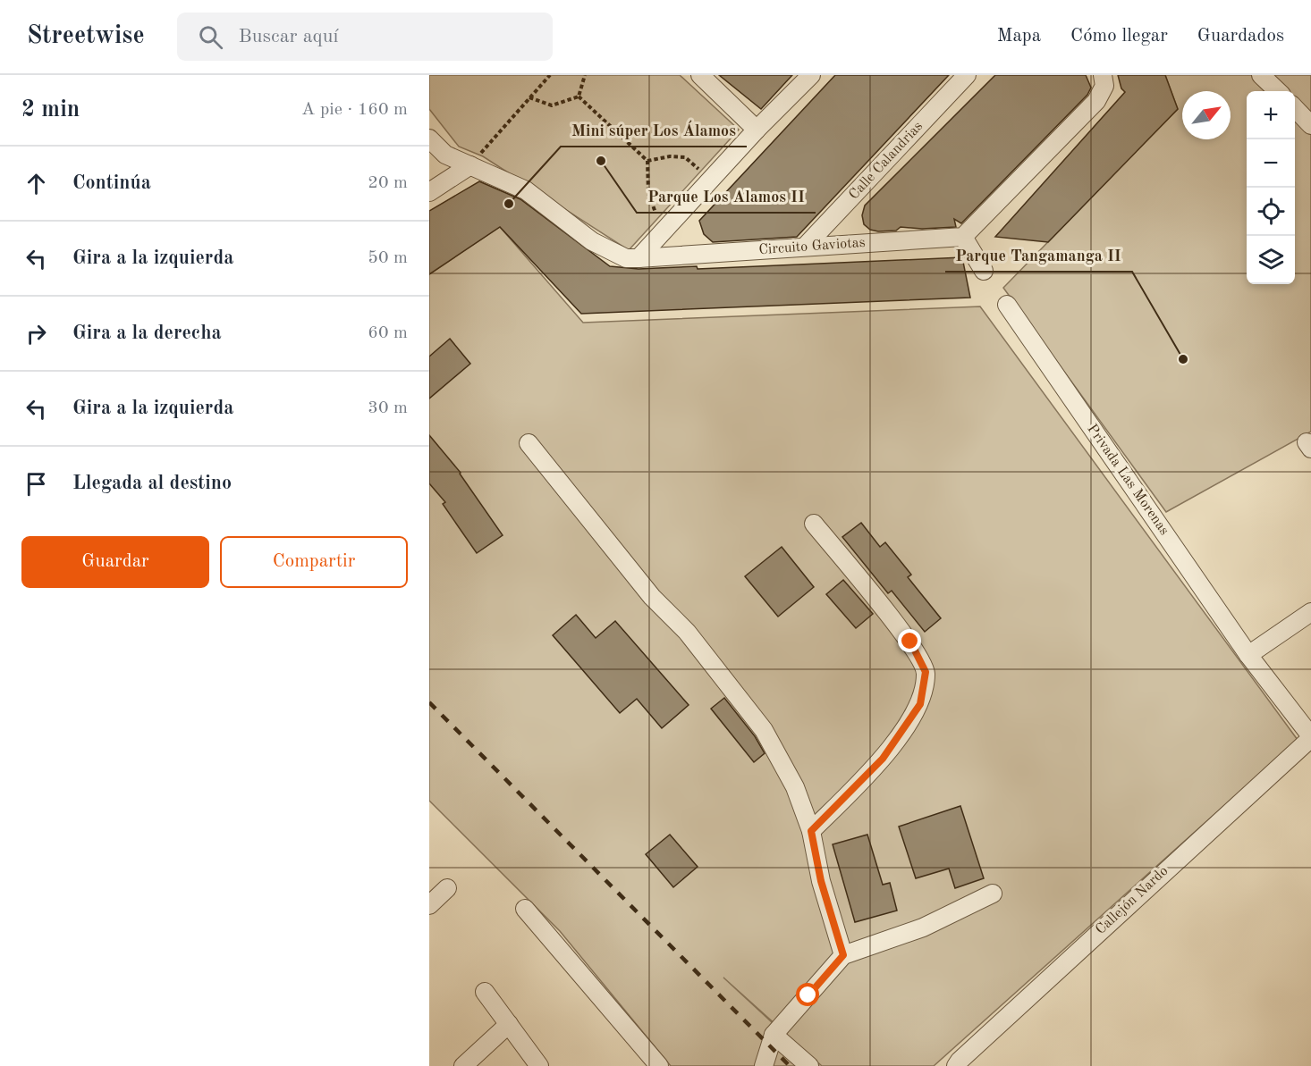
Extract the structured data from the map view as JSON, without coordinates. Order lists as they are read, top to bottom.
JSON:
{
  "streets": {
    "street": [
      "Calle Calandrias",
      "Circuito Gaviotas",
      "Privada Las Morenas",
      "Callejón Nardo"
    ]
  },
  "crossings": [
    ["Calle Calandrias", "Circuito Gaviotas"],
    ["Privada Las Morenas", "Callejón Nardo"]
  ],
  "places": ["Parque Los Alamos II", "Mini súper Los Álamos", "Parque Tangamanga II"],
  "north": "top right",
  "page": {
    "header": "Streetwise",
    "search": "Buscar aquí",
    "nav": ["Mapa", "Cómo llegar", "Guardados"],
    "heading": ["2 min", "A pie · 160 m"],
    "map_buttons": ["+", "−"],
    "list": [
      ["Continúa", "20 m"],
      ["Gira a la izquierda", "50 m"],
      ["Gira a la derecha", "60 m"],
      ["Gira a la izquierda", "30 m"],
      "Llegada al destino"
    ],
    "buttons": ["Guardar", "Compartir"]
  }
}
